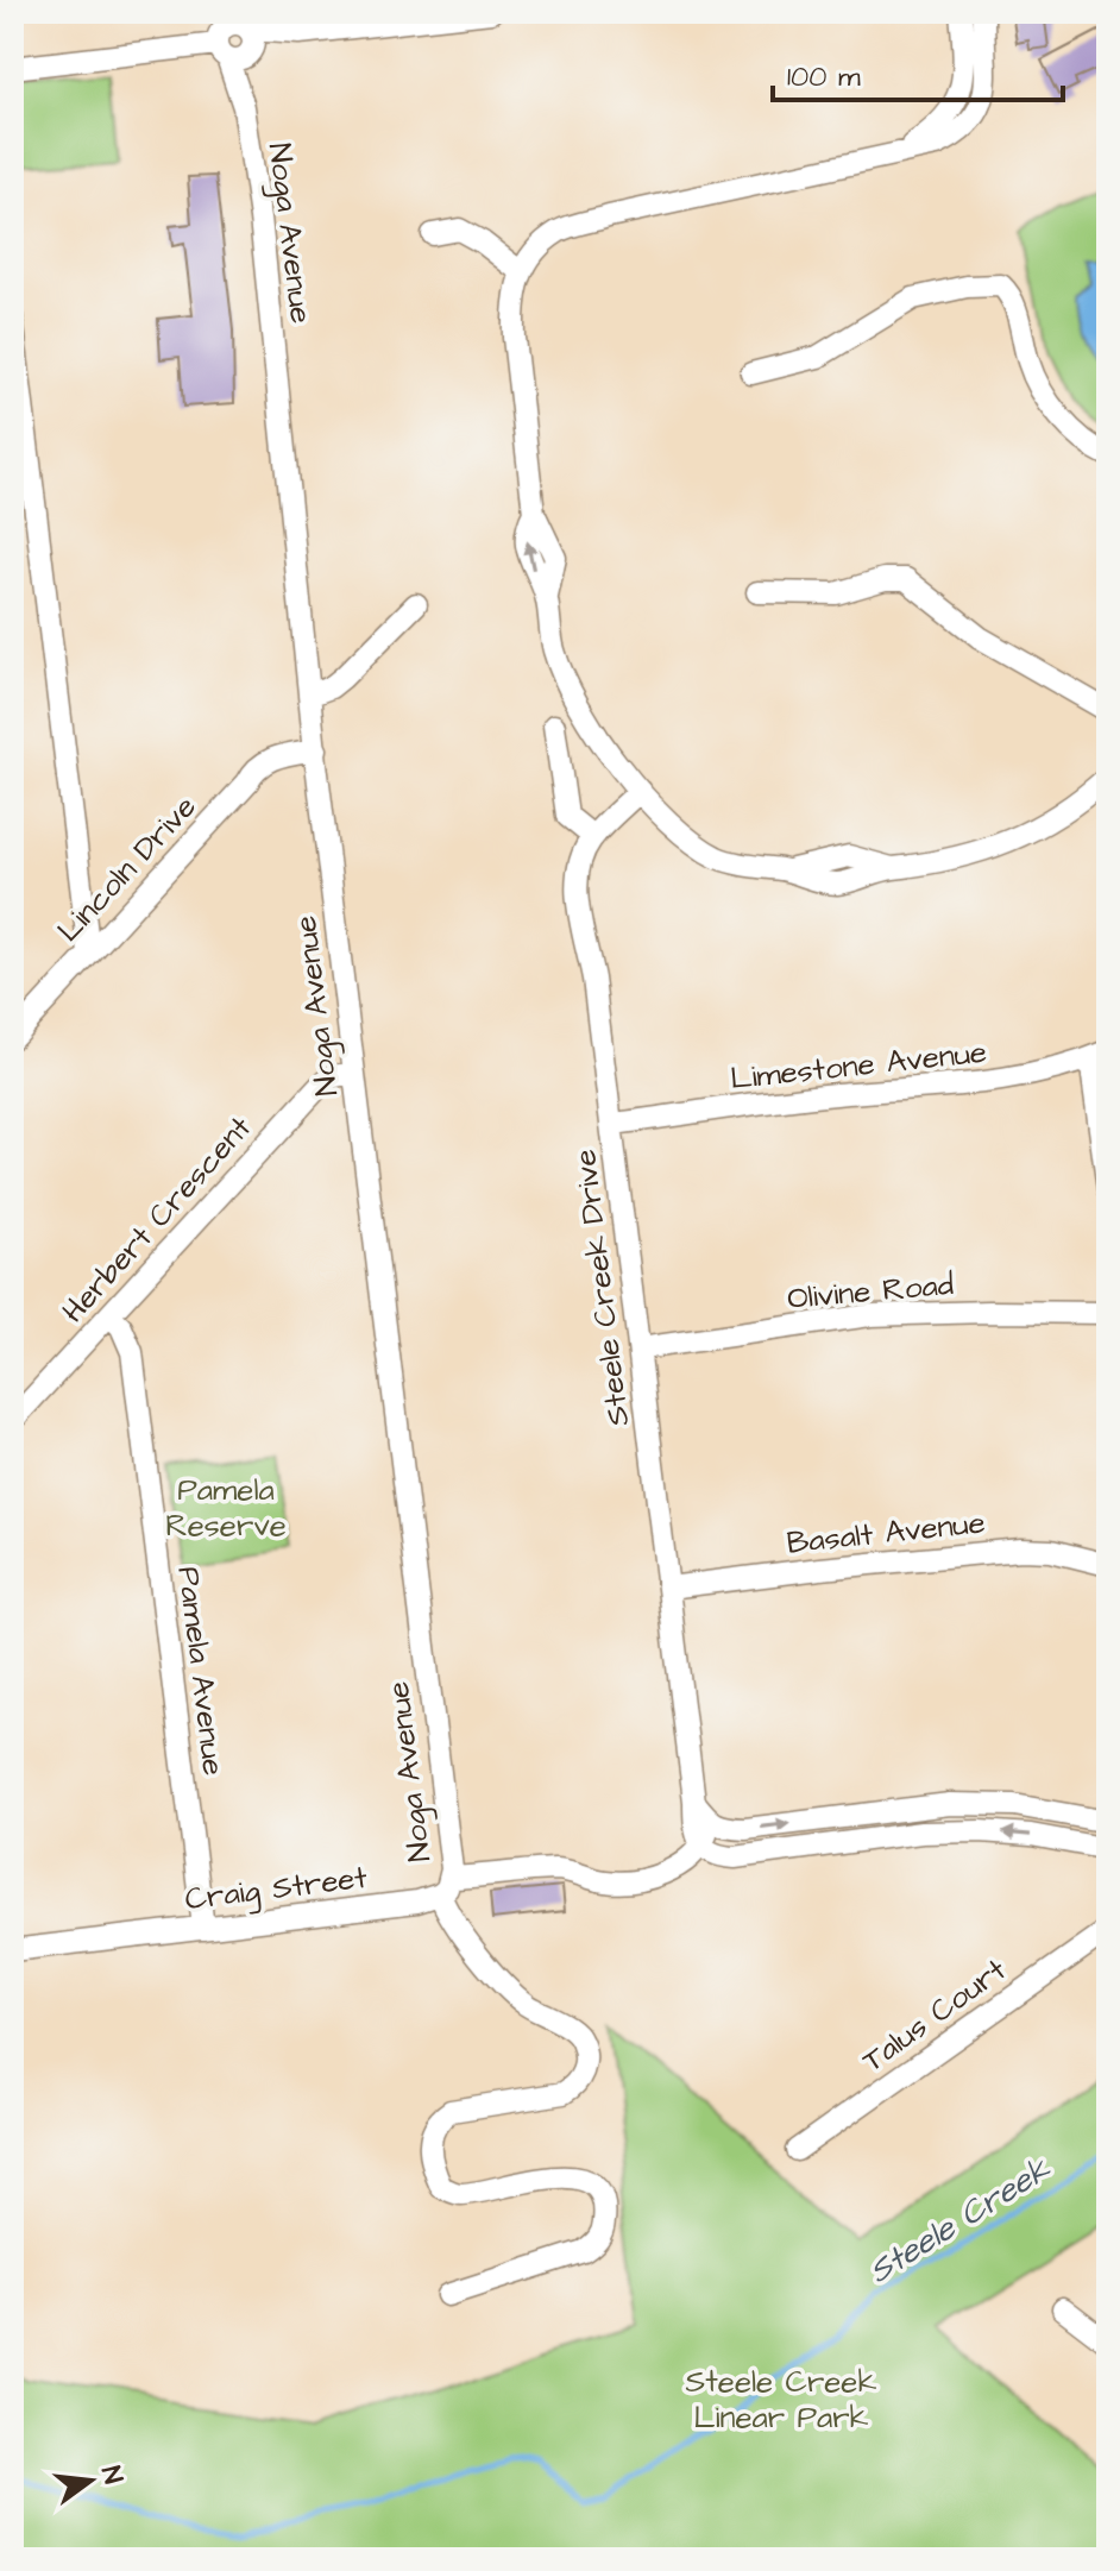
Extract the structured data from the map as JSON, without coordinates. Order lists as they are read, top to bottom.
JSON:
{
  "streets": {
    "street": [
      "Noga Avenue",
      "Lincoln Drive",
      "Limestone Avenue",
      "Herbert Crescent",
      "Steele Creek Drive",
      "Olivine Road",
      "Basalt Avenue",
      "Pamela Avenue",
      "Craig Street",
      "Talus Court"
    ]
  },
  "crossings": [
    ["Noga Avenue", "Lincoln Drive"],
    ["Noga Avenue", "Herbert Crescent"],
    ["Noga Avenue", "Craig Street"],
    ["Limestone Avenue", "Steele Creek Drive"],
    ["Herbert Crescent", "Pamela Avenue"],
    ["Steele Creek Drive", "Olivine Road"],
    ["Steele Creek Drive", "Basalt Avenue"],
    ["Steele Creek Drive", "Craig Street"],
    ["Pamela Avenue", "Craig Street"]
  ],
  "water": ["Steele Creek"],
  "parks": ["Pamela Reserve", "Steele Creek Linear Park"],
  "scale_bar": "100 m",
  "north": "right"
}
